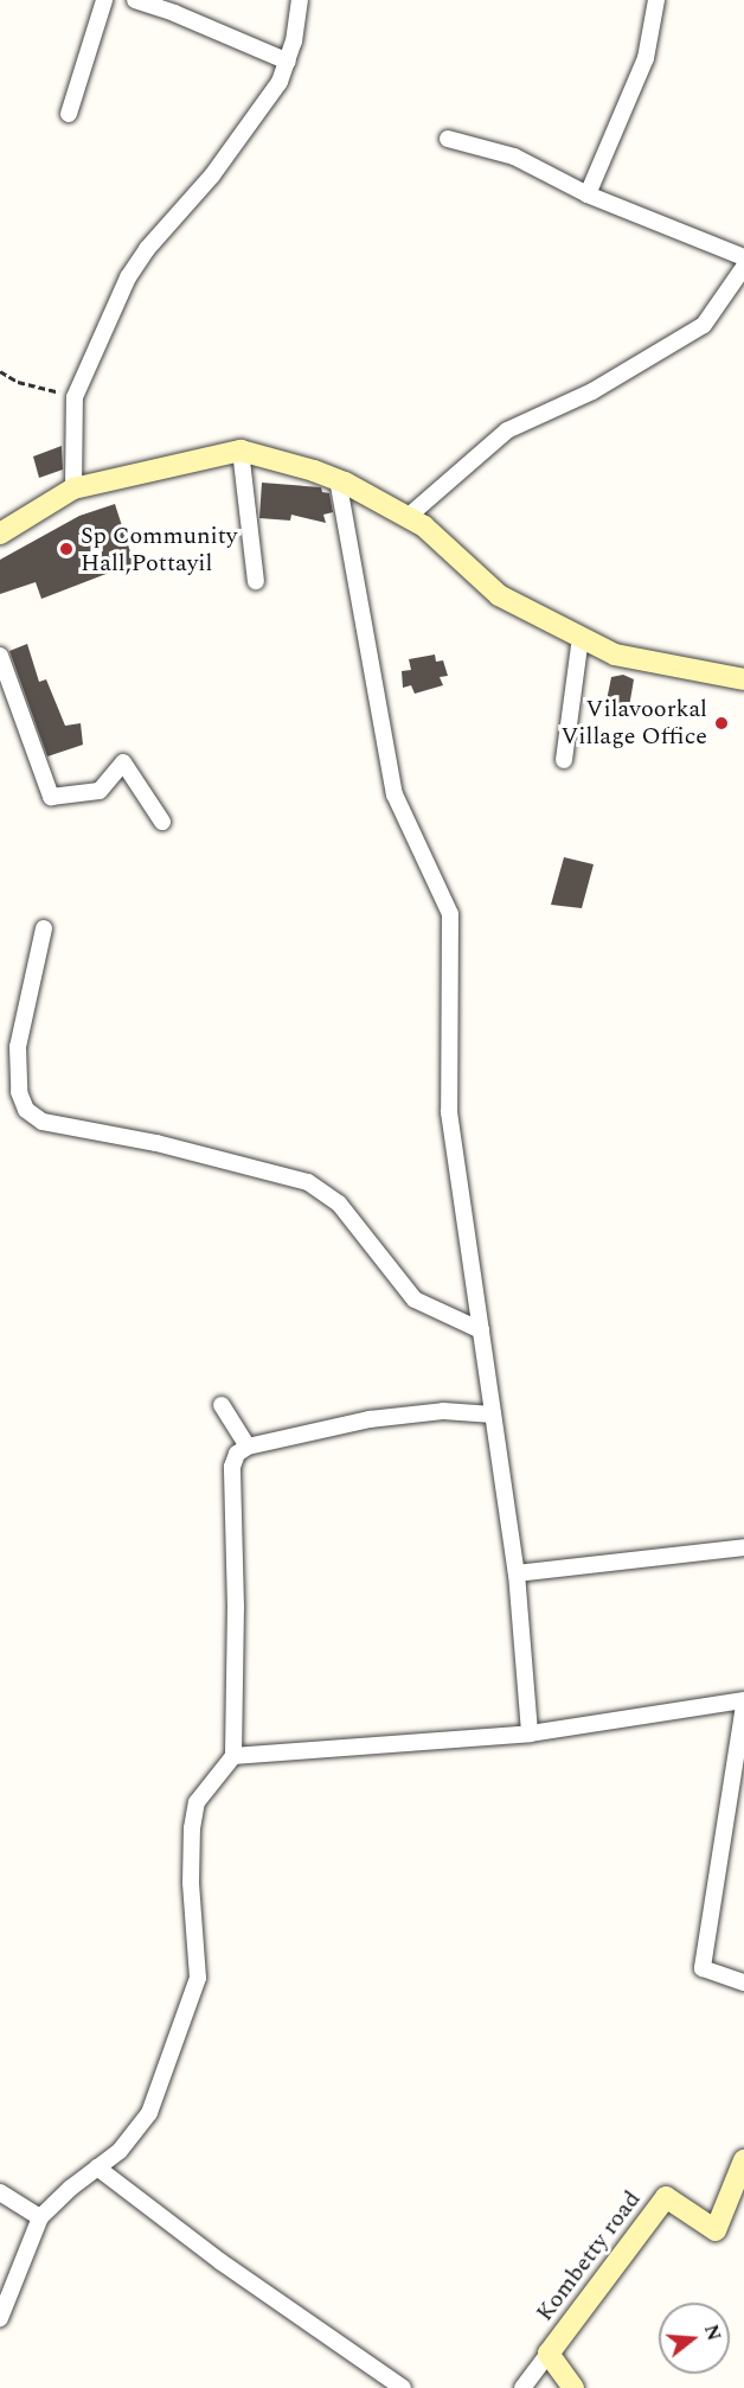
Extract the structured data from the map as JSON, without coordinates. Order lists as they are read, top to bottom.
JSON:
{
  "streets": {
    "street": ["Kombetty road"]
  },
  "places": ["Sp Community Hall,Pottayil", "Vilavoorkal Village Office"],
  "north": "right"
}
